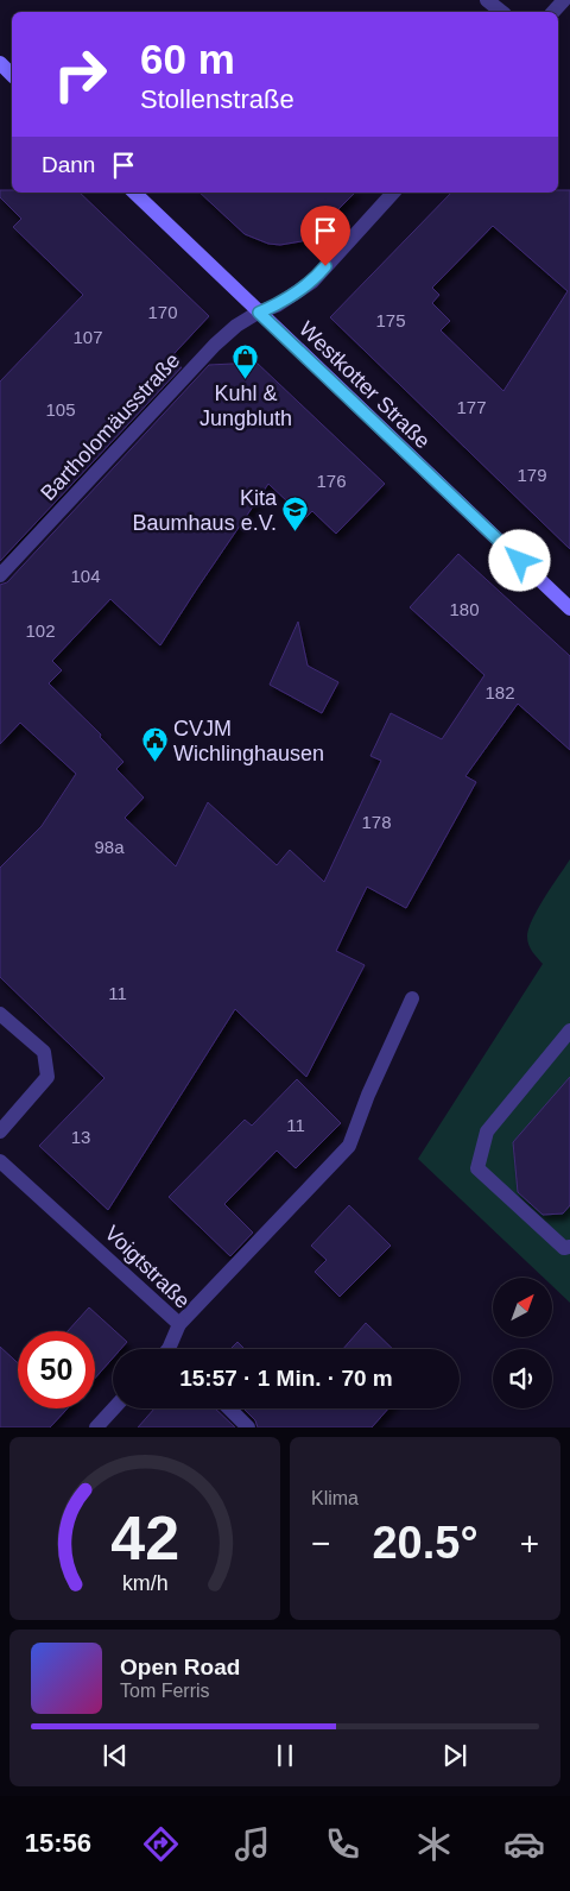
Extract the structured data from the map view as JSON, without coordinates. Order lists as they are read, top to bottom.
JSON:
{
  "streets": {
    "main road": ["Westkotter Straße"],
    "street": ["Bartholomäusstraße", "Voigtstraße"]
  },
  "crossings": [
    ["Westkotter Straße", "Bartholomäusstraße"]
  ],
  "places": {
    "shop": ["Kuhl & Jungbluth"],
    "school or university": ["Kita Baumhaus e.V."],
    "public building": ["CVJM Wichlinghausen"]
  },
  "house_numbers": [
    "170",
    "175",
    "107",
    "177",
    "105",
    "179",
    "176",
    "104",
    "180",
    "102",
    "182",
    "178",
    "98a",
    "11",
    "11",
    "13"
  ],
  "north": "top right",
  "page": {
    "turn": ["60 m", "Stollenstraße"],
    "then": "Dann",
    "limit": "50",
    "trip": "15:57 · 1 Min. · 70 m",
    "tile": "Klima",
    "heat": ["−", "20.5°", "+"],
    "song": ["Open Road", "Tom Ferris"],
    "tabs": "15:56",
    "gauge": ["42", "km/h"]
  }
}
